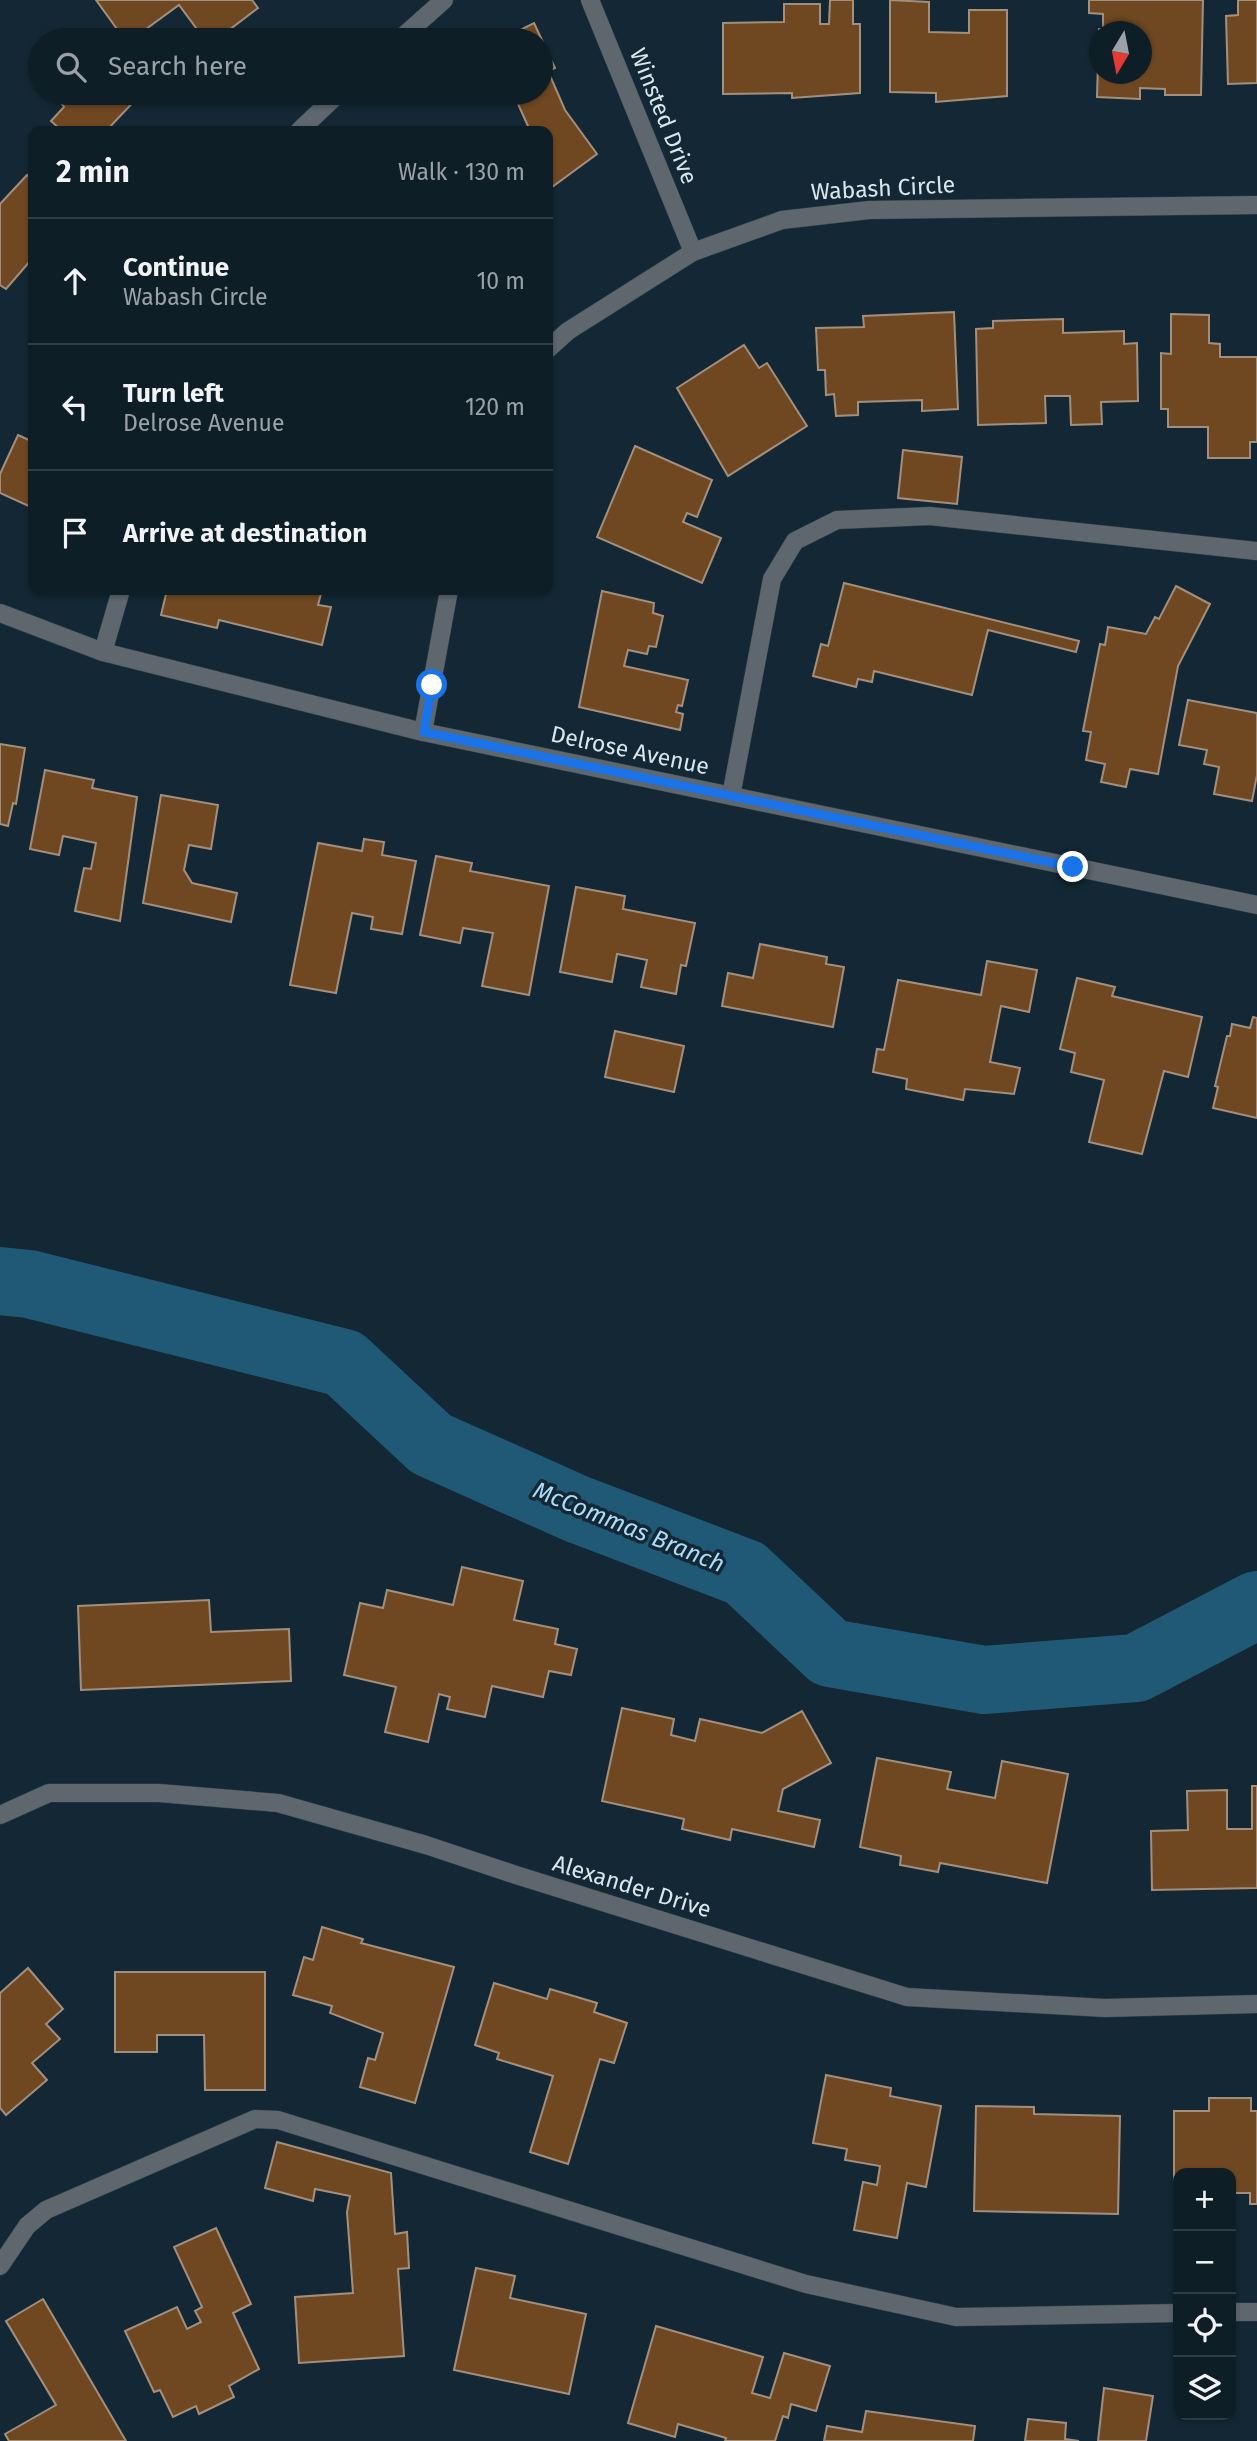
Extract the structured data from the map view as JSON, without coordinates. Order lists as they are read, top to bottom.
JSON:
{
  "streets": {
    "street": [
      "Winsted Drive",
      "Wabash Circle",
      "Delrose Avenue",
      "Alexander Drive"
    ]
  },
  "crossings": [
    ["Winsted Drive", "Wabash Circle"]
  ],
  "water": ["McCommas Branch"],
  "north": "bottom",
  "page": {
    "search": "Search here",
    "heading": ["2 min", "Walk · 130 m"],
    "list": [
      ["Continue", "Wabash Circle", "10 m"],
      ["Turn left", "Delrose Avenue", "120 m"],
      "Arrive at destination"
    ],
    "map_buttons": ["+", "−"]
  }
}
